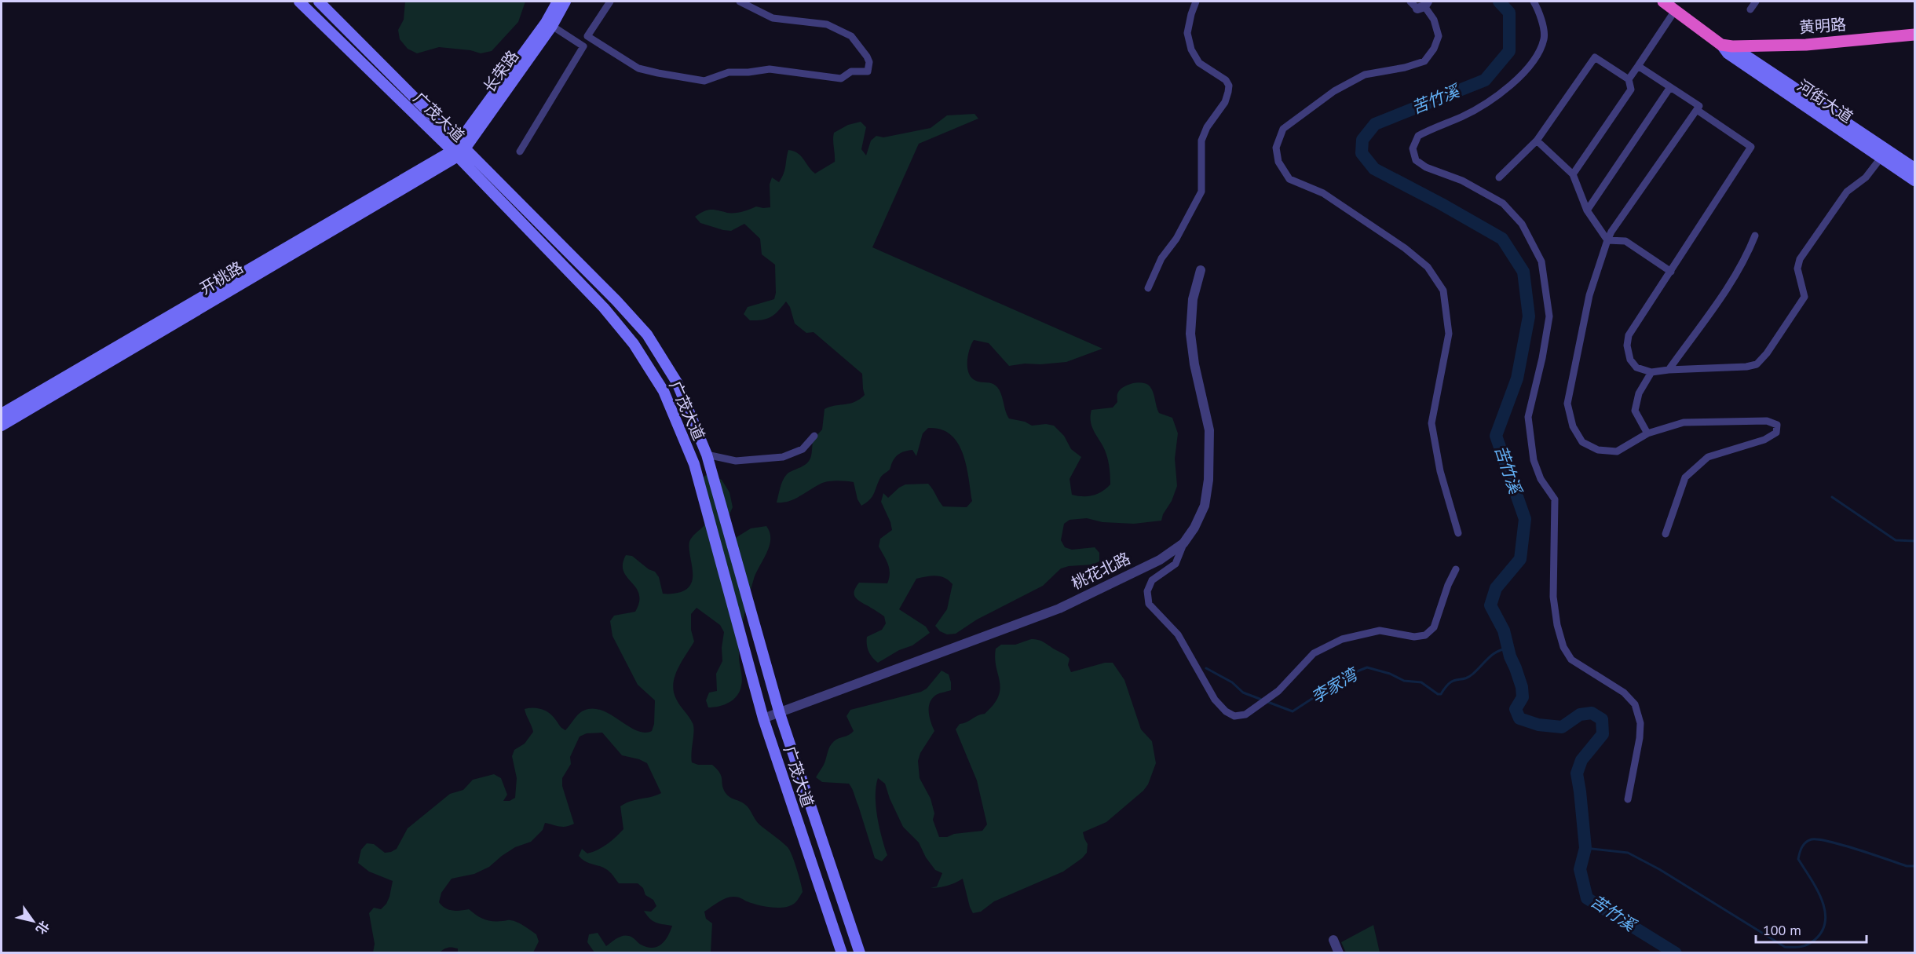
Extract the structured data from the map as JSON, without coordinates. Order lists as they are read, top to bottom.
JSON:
{
  "streets": {
    "highway": ["黄明路"],
    "main road": [
      "长荣路",
      "河街大道",
      "广茂大道",
      "开桃路"
    ],
    "street": ["桃花北路"]
  },
  "crossings": [
    ["黄明路", "河街大道"],
    ["长荣路", "广茂大道"],
    ["长荣路", "开桃路"],
    ["广茂大道", "开桃路"],
    ["广茂大道", "桃花北路"]
  ],
  "water": ["苦竹溪", "李家湾"],
  "scale_bar": "100 m",
  "north": "bottom right"
}
